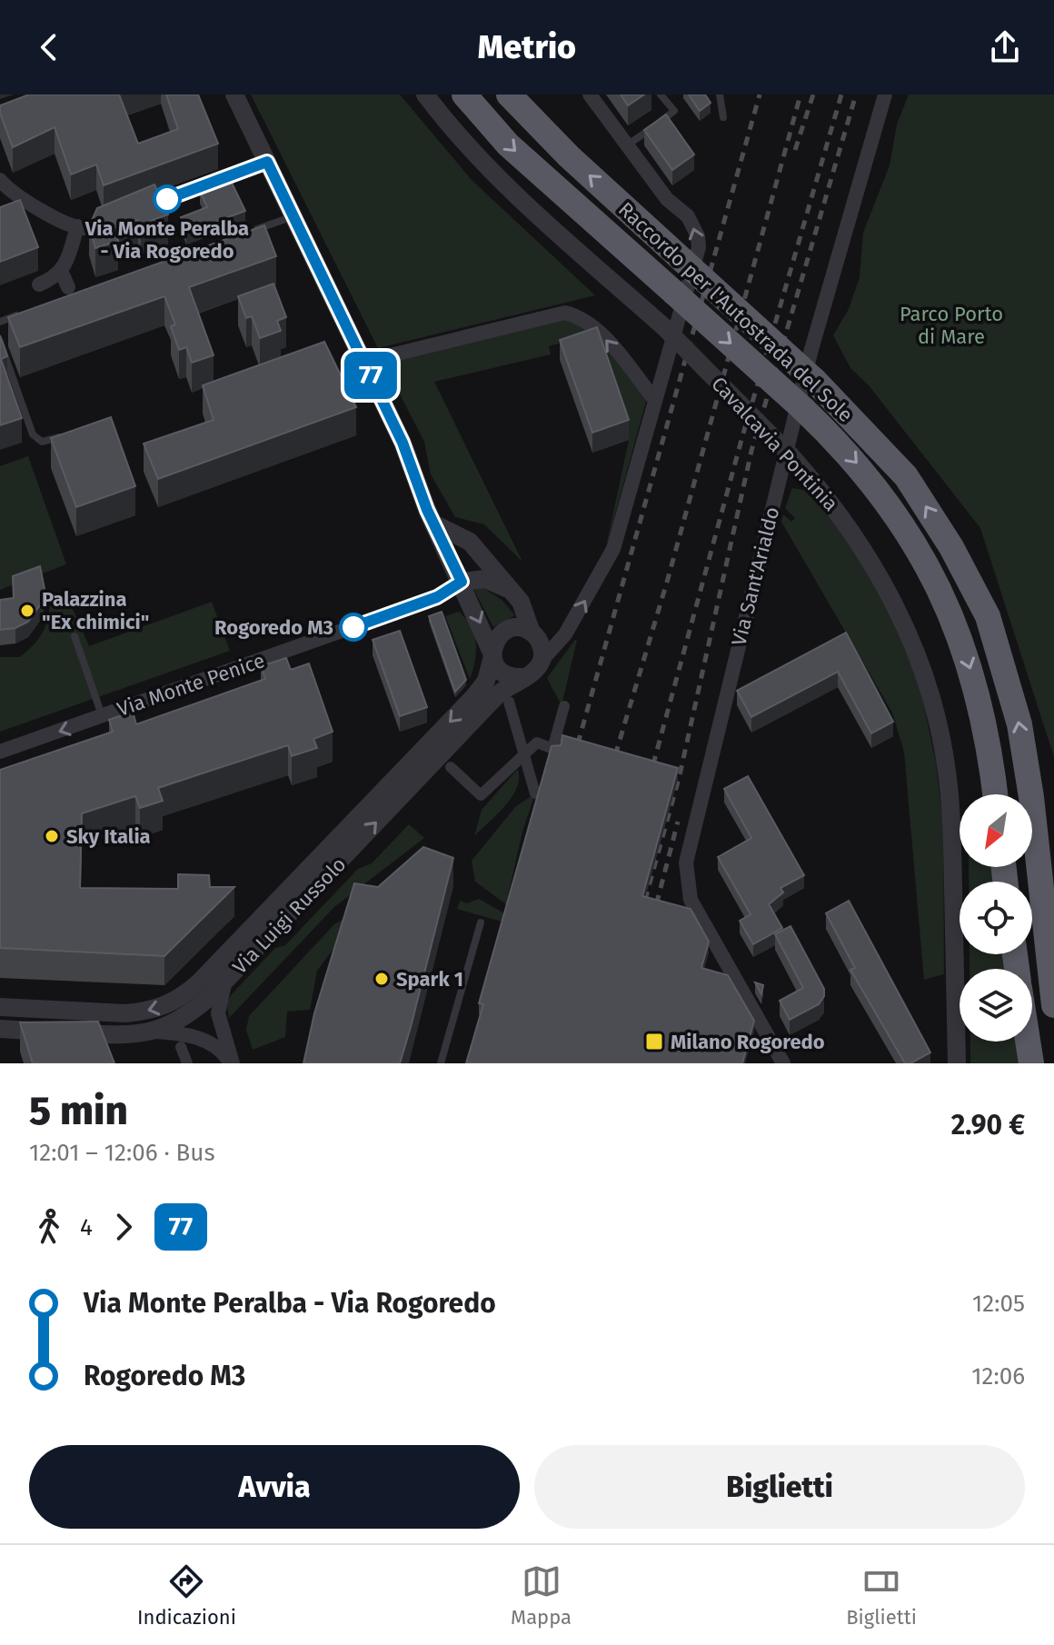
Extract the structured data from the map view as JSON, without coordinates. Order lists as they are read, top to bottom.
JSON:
{
  "streets": {
    "highway": ["Raccordo per l'Autostrada del Sole"],
    "street": [
      "Cavalcavia Pontinia",
      "Via Sant'Arialdo",
      "Via Monte Penice",
      "Via Luigi Russolo"
    ]
  },
  "parks": ["Parco Porto di Mare"],
  "places": {
    "other": [
      "Via Monte Peralba - Via Rogoredo",
      "Palazzina \"Ex chimici\"",
      "Rogoredo M3",
      "Sky Italia",
      "Spark 1"
    ],
    "transit": ["Milano Rogoredo"]
  },
  "lines": ["bus line 77"],
  "north": "bottom left",
  "page": {
    "header": "Metrio",
    "on_map": "77",
    "heading": ["5 min", "12:01 – 12:06 · Bus", "2.90 €"],
    "legs": ["4", "77"],
    "list": [
      {
        "name": "Via Monte Peralba - Via Rogoredo",
        "value": "12:05"
      },
      {
        "name": "Rogoredo M3",
        "value": "12:06"
      }
    ],
    "buttons": ["Avvia", "Biglietti"],
    "tabs": ["Indicazioni", "Mappa", "Biglietti"]
  }
}
